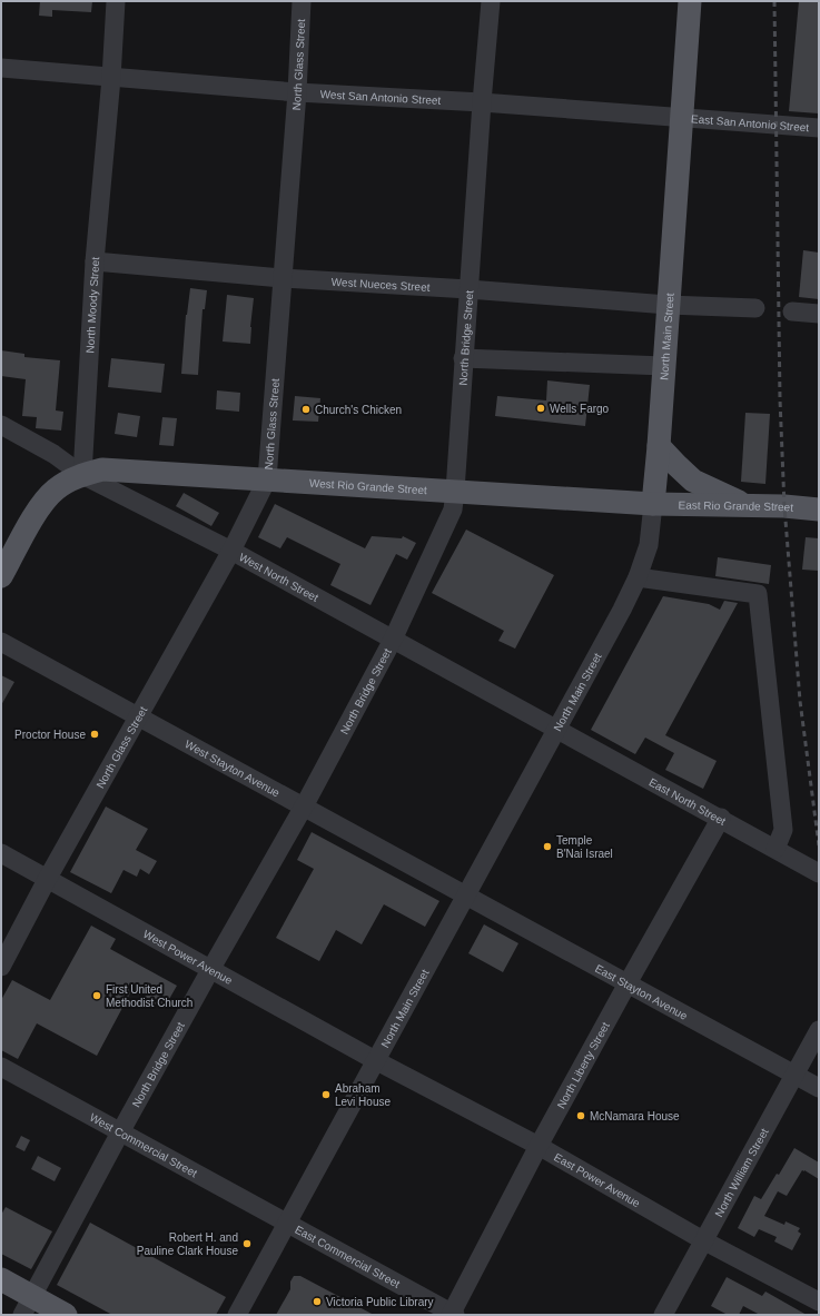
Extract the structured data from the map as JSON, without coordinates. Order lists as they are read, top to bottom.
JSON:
{
  "streets": {
    "main road": ["North Main Street", "West Rio Grande Street", "East Rio Grande Street"],
    "street": [
      "North Glass Street",
      "West San Antonio Street",
      "East San Antonio Street",
      "West Nueces Street",
      "North Moody Street",
      "North Bridge Street",
      "West North Street",
      "West Stayton Avenue",
      "East North Street",
      "West Power Avenue",
      "East Stayton Avenue",
      "North Liberty Street",
      "West Commercial Street",
      "North William Street",
      "East Power Avenue",
      "East Commercial Street"
    ]
  },
  "crossings": [
    ["North Glass Street", "West San Antonio Street"],
    ["North Glass Street", "West Nueces Street"],
    ["North Glass Street", "West Rio Grande Street"],
    ["North Glass Street", "West North Street"],
    ["North Glass Street", "West Stayton Avenue"],
    ["North Glass Street", "West Power Avenue"],
    ["West San Antonio Street", "East San Antonio Street"],
    ["West San Antonio Street", "North Moody Street"],
    ["West San Antonio Street", "North Main Street"],
    ["West San Antonio Street", "North Bridge Street"],
    ["East San Antonio Street", "North Main Street"],
    ["West Nueces Street", "North Moody Street"],
    ["West Nueces Street", "North Main Street"],
    ["West Nueces Street", "North Bridge Street"],
    ["North Moody Street", "West Rio Grande Street"],
    ["North Moody Street", "West North Street"],
    ["North Main Street", "West Rio Grande Street"],
    ["North Main Street", "East Rio Grande Street"],
    ["North Main Street", "West North Street"],
    ["North Main Street", "West Stayton Avenue"],
    ["North Main Street", "East North Street"],
    ["North Main Street", "West Power Avenue"],
    ["North Main Street", "East Stayton Avenue"],
    ["North Main Street", "West Commercial Street"],
    ["North Main Street", "East Power Avenue"],
    ["North Main Street", "East Commercial Street"],
    ["North Bridge Street", "West Rio Grande Street"],
    ["North Bridge Street", "West North Street"],
    ["North Bridge Street", "West Stayton Avenue"],
    ["North Bridge Street", "West Power Avenue"],
    ["North Bridge Street", "West Commercial Street"],
    ["West Rio Grande Street", "East Rio Grande Street"],
    ["West Rio Grande Street", "West North Street"],
    ["West North Street", "East North Street"],
    ["West Stayton Avenue", "East Stayton Avenue"],
    ["East North Street", "North Liberty Street"],
    ["West Power Avenue", "East Power Avenue"],
    ["East Stayton Avenue", "North Liberty Street"],
    ["East Stayton Avenue", "North William Street"],
    ["North Liberty Street", "East Power Avenue"],
    ["North Liberty Street", "East Commercial Street"],
    ["West Commercial Street", "East Commercial Street"],
    ["North William Street", "East Power Avenue"]
  ],
  "places": [
    "Wells Fargo",
    "Church's Chicken",
    "Proctor House",
    "Temple B'Nai Israel",
    "First United Methodist Church",
    "Abraham Levi House",
    "McNamara House",
    "Robert H. and Pauline Clark House",
    "Victoria Public Library"
  ]
}
